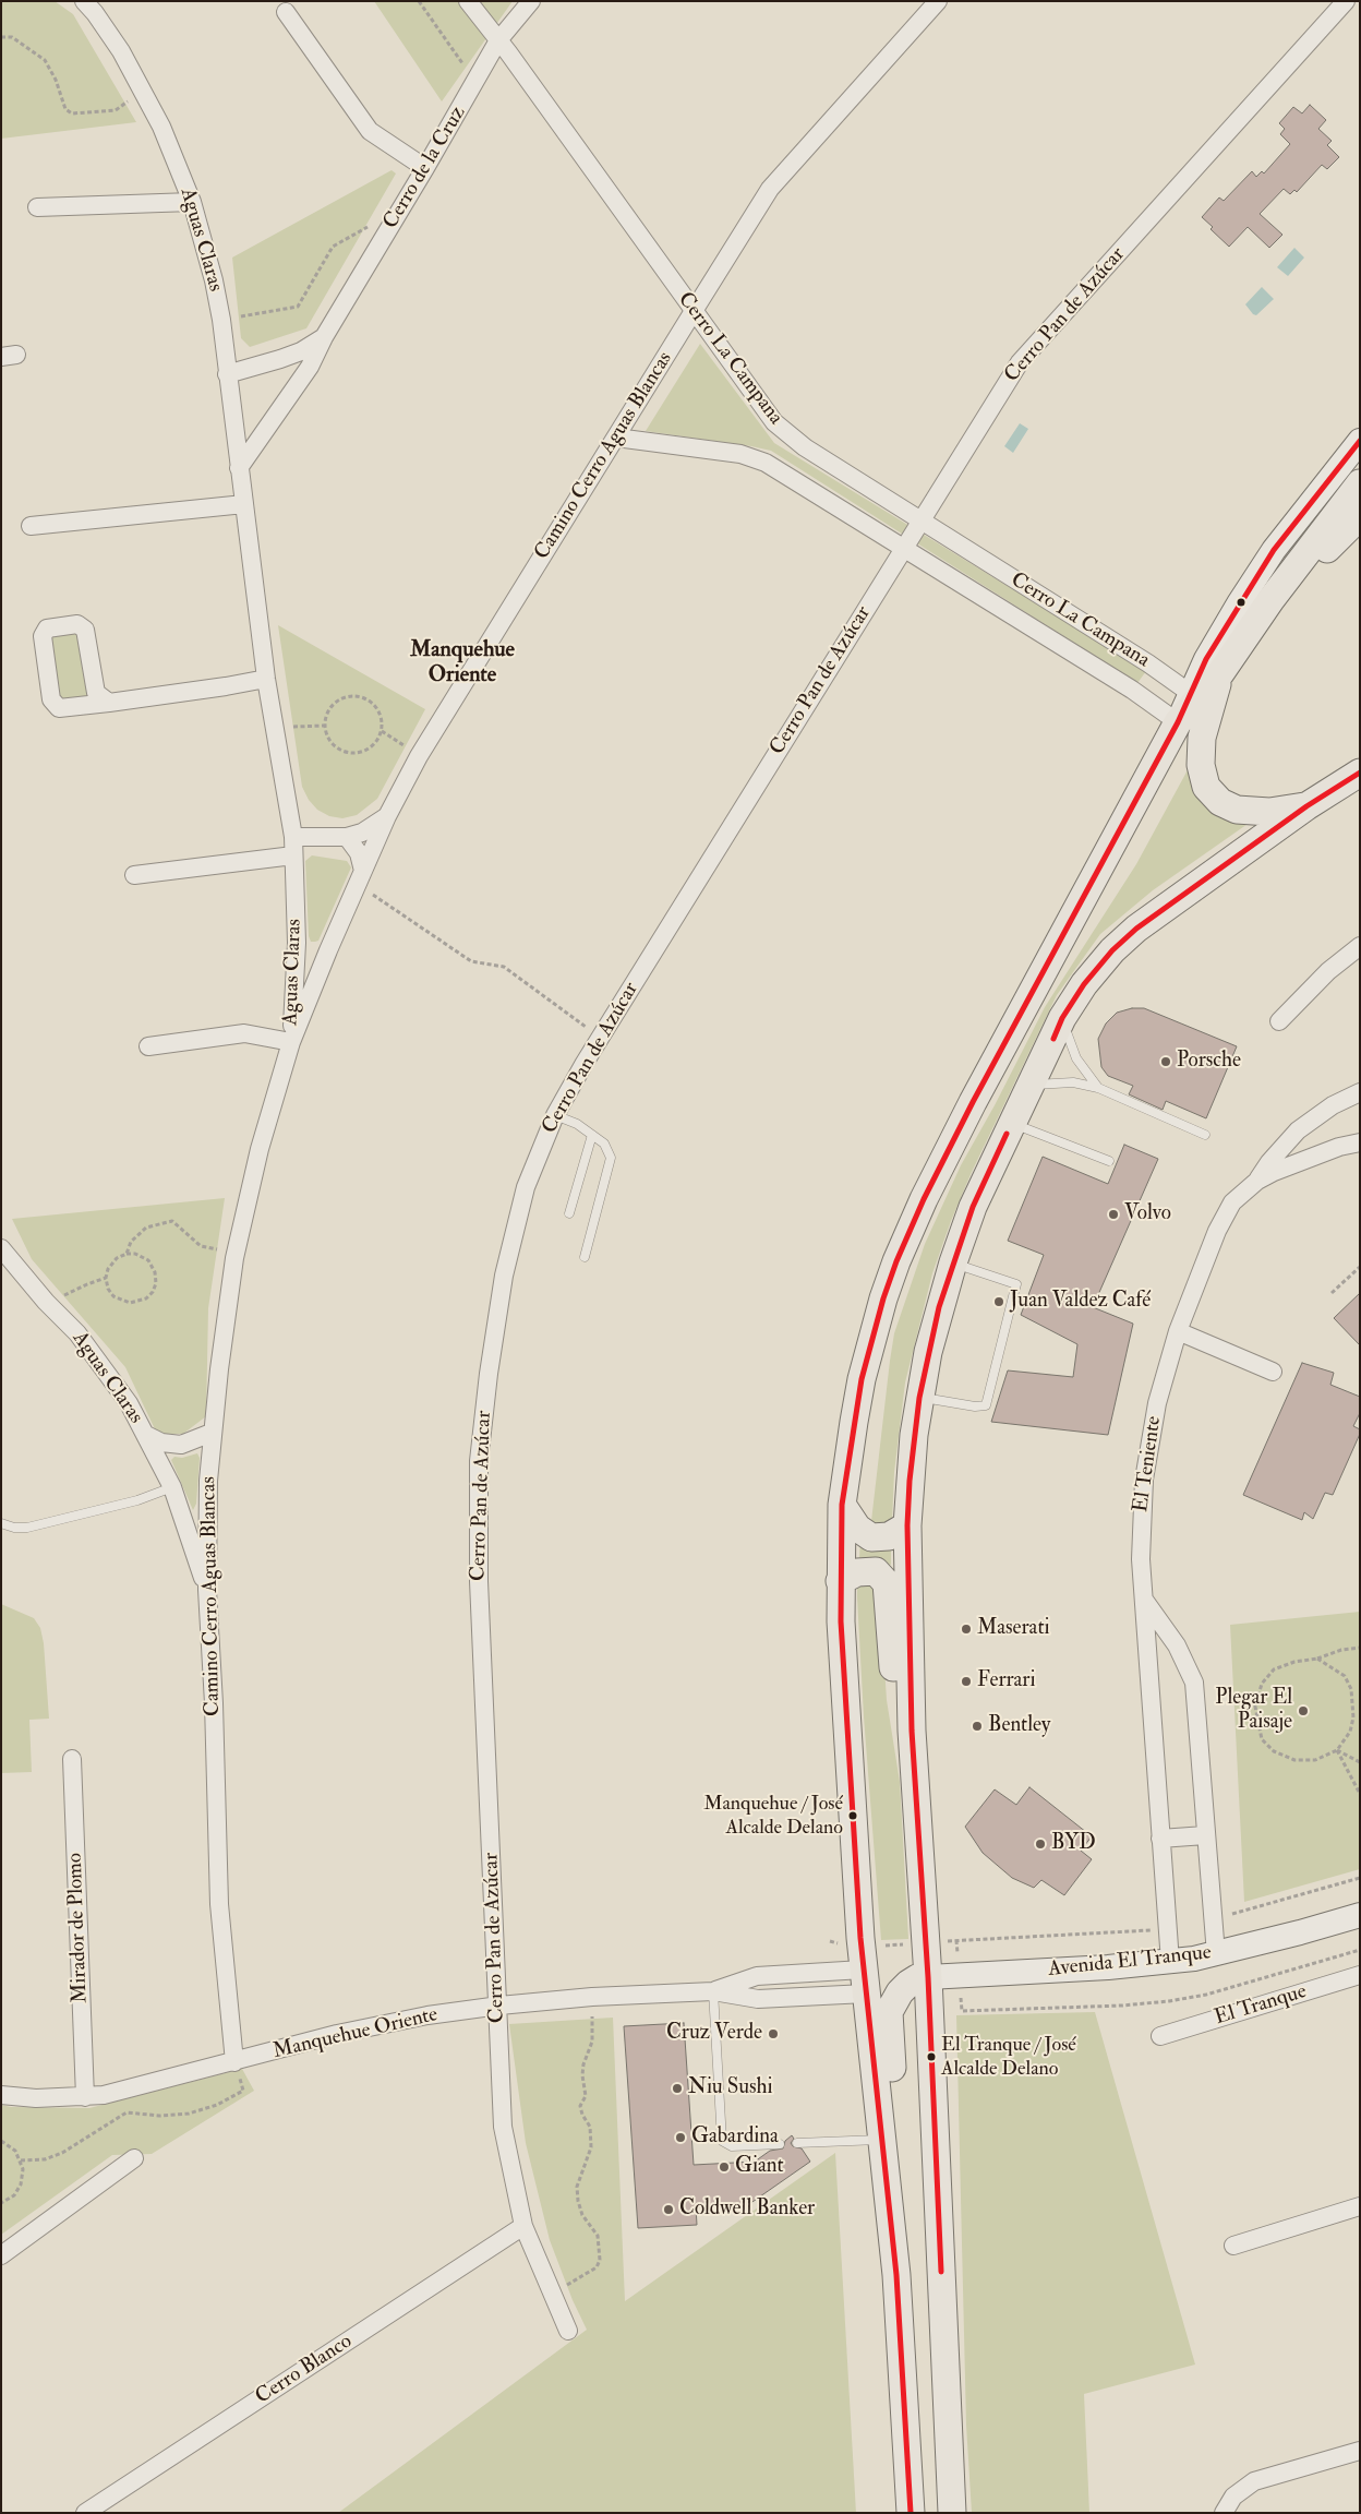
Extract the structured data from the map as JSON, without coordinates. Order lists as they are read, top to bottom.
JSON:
{
  "streets": {
    "main road": ["Avenida El Tranque"],
    "street": [
      "Cerro de la Cruz",
      "Aguas Claras",
      "Cerro Pan de Azúcar",
      "Cerro La Campana",
      "Camino Cerro Aguas Blancas",
      "El Teniente",
      "Mirador de Plomo",
      "El Tranque",
      "Manquehue Oriente",
      "Cerro Blanco"
    ]
  },
  "crossings": [
    ["Cerro de la Cruz", "Aguas Claras"],
    ["Cerro de la Cruz", "Cerro La Campana"],
    ["Aguas Claras", "Camino Cerro Aguas Blancas"],
    ["Cerro Pan de Azúcar", "Cerro La Campana"],
    ["Cerro Pan de Azúcar", "Manquehue Oriente"],
    ["Cerro Pan de Azúcar", "Cerro Blanco"],
    ["Cerro La Campana", "Camino Cerro Aguas Blancas"],
    ["Camino Cerro Aguas Blancas", "Manquehue Oriente"],
    ["El Teniente", "Avenida El Tranque"],
    ["Mirador de Plomo", "Manquehue Oriente"]
  ],
  "districts": ["Manquehue Oriente"],
  "places": [
    "Porsche",
    "Volvo",
    "Juan Valdez Café",
    "Maserati",
    "Ferrari",
    "Plegar El Paisaje",
    "Bentley",
    "Manquehue / José Alcalde Delano",
    "BYD",
    "Cruz Verde",
    "El Tranque / José Alcalde Delano",
    "Niu Sushi",
    "Gabardina",
    "Giant",
    "Coldwell Banker"
  ]
}
